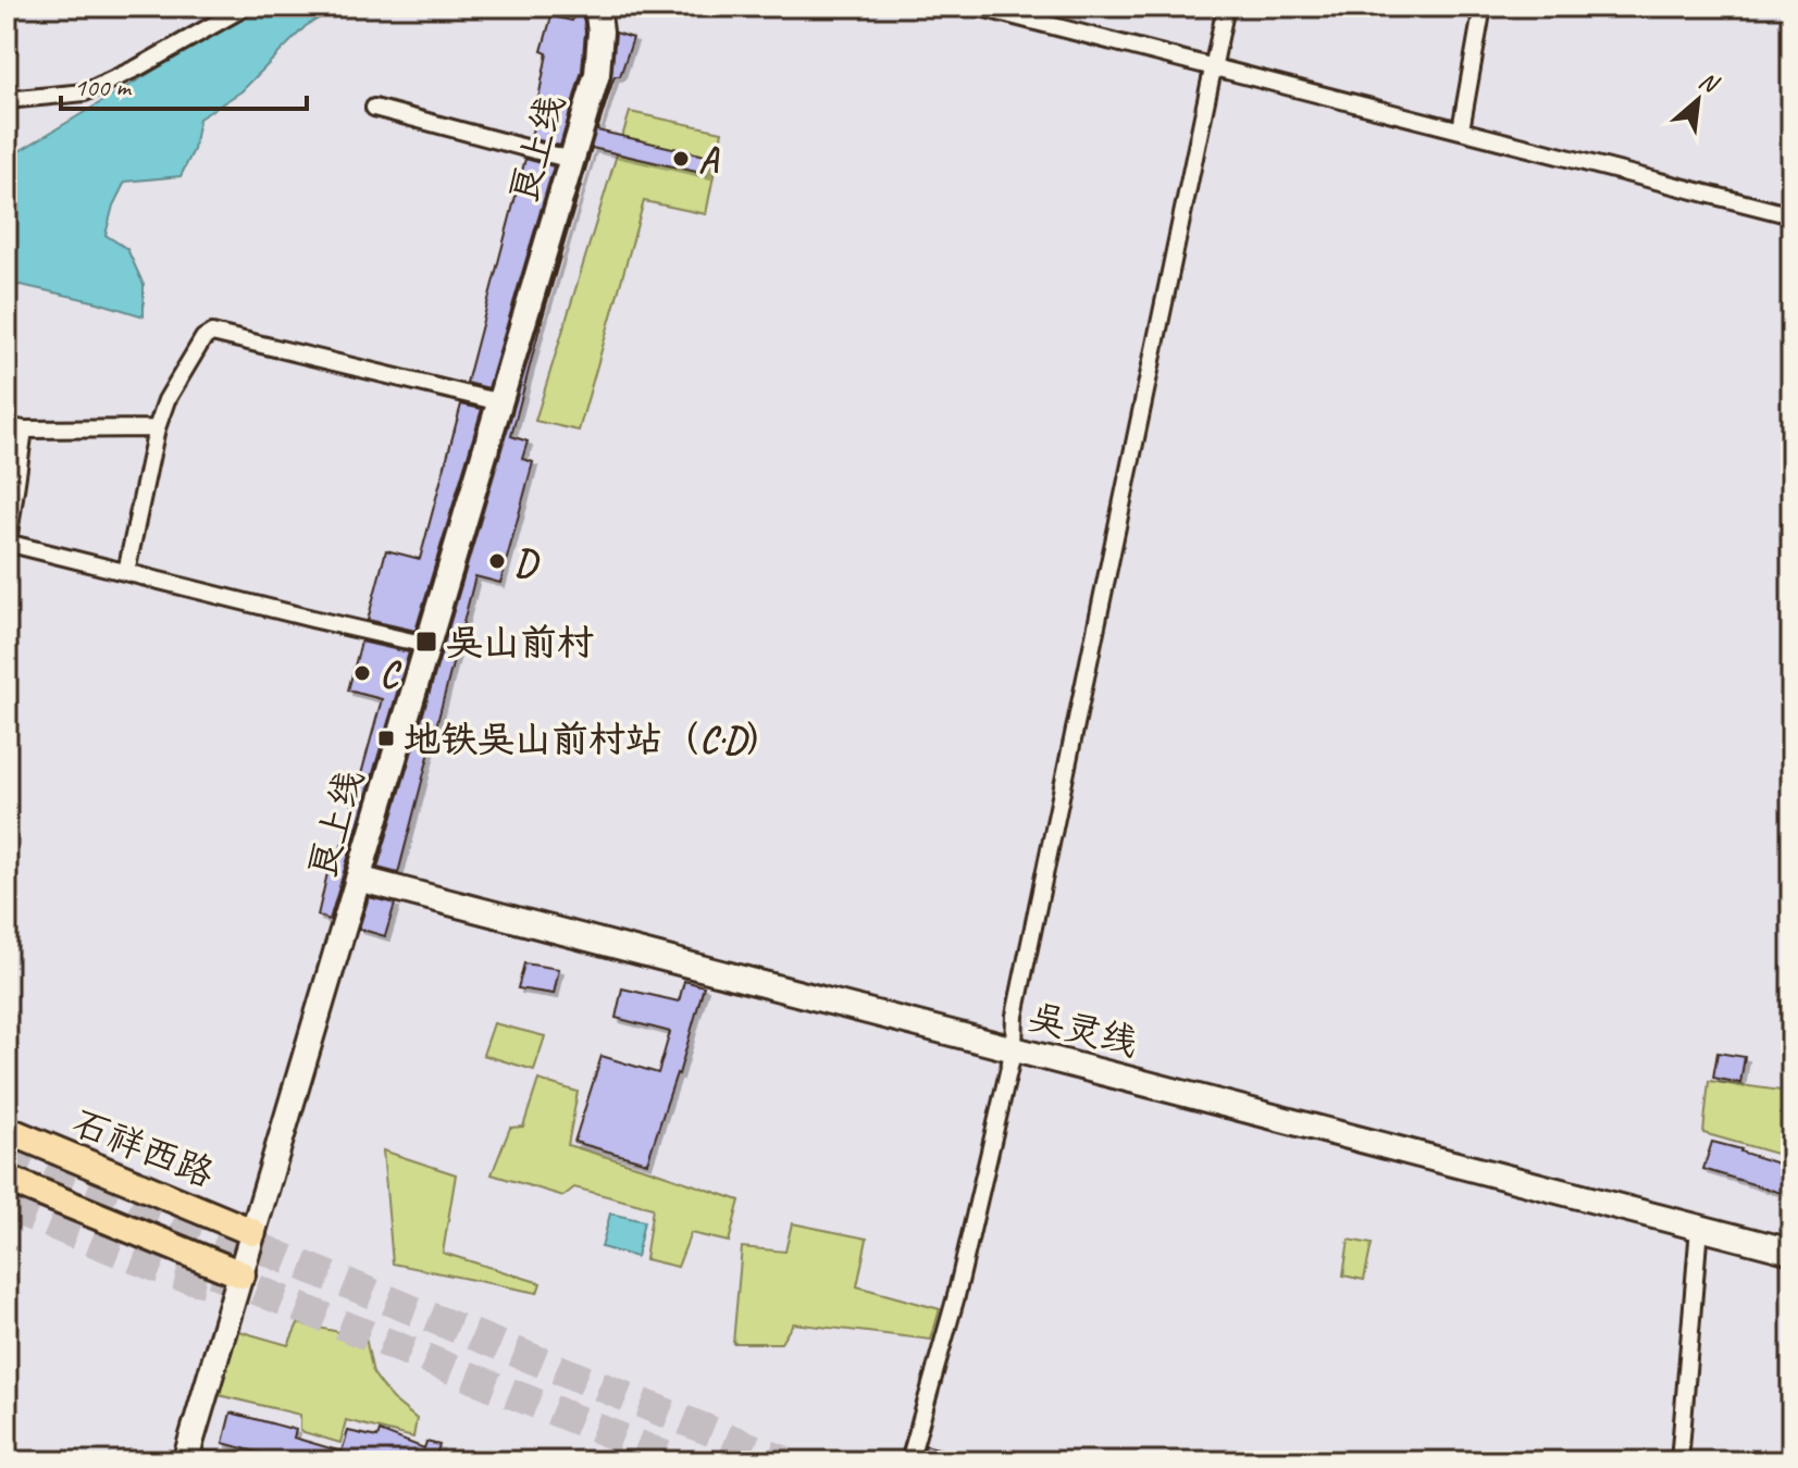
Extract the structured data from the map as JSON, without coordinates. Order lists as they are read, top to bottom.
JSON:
{
  "streets": {
    "main road": ["石祥西路"],
    "street": ["良上线", "吴灵线"]
  },
  "crossings": [
    ["良上线", "吴灵线"]
  ],
  "places": {
    "other": ["A", "D", "C"],
    "transit": ["吴山前村", "地铁吴山前村站（C·D）"]
  },
  "scale_bar": "100 m",
  "north": "top right"
}
